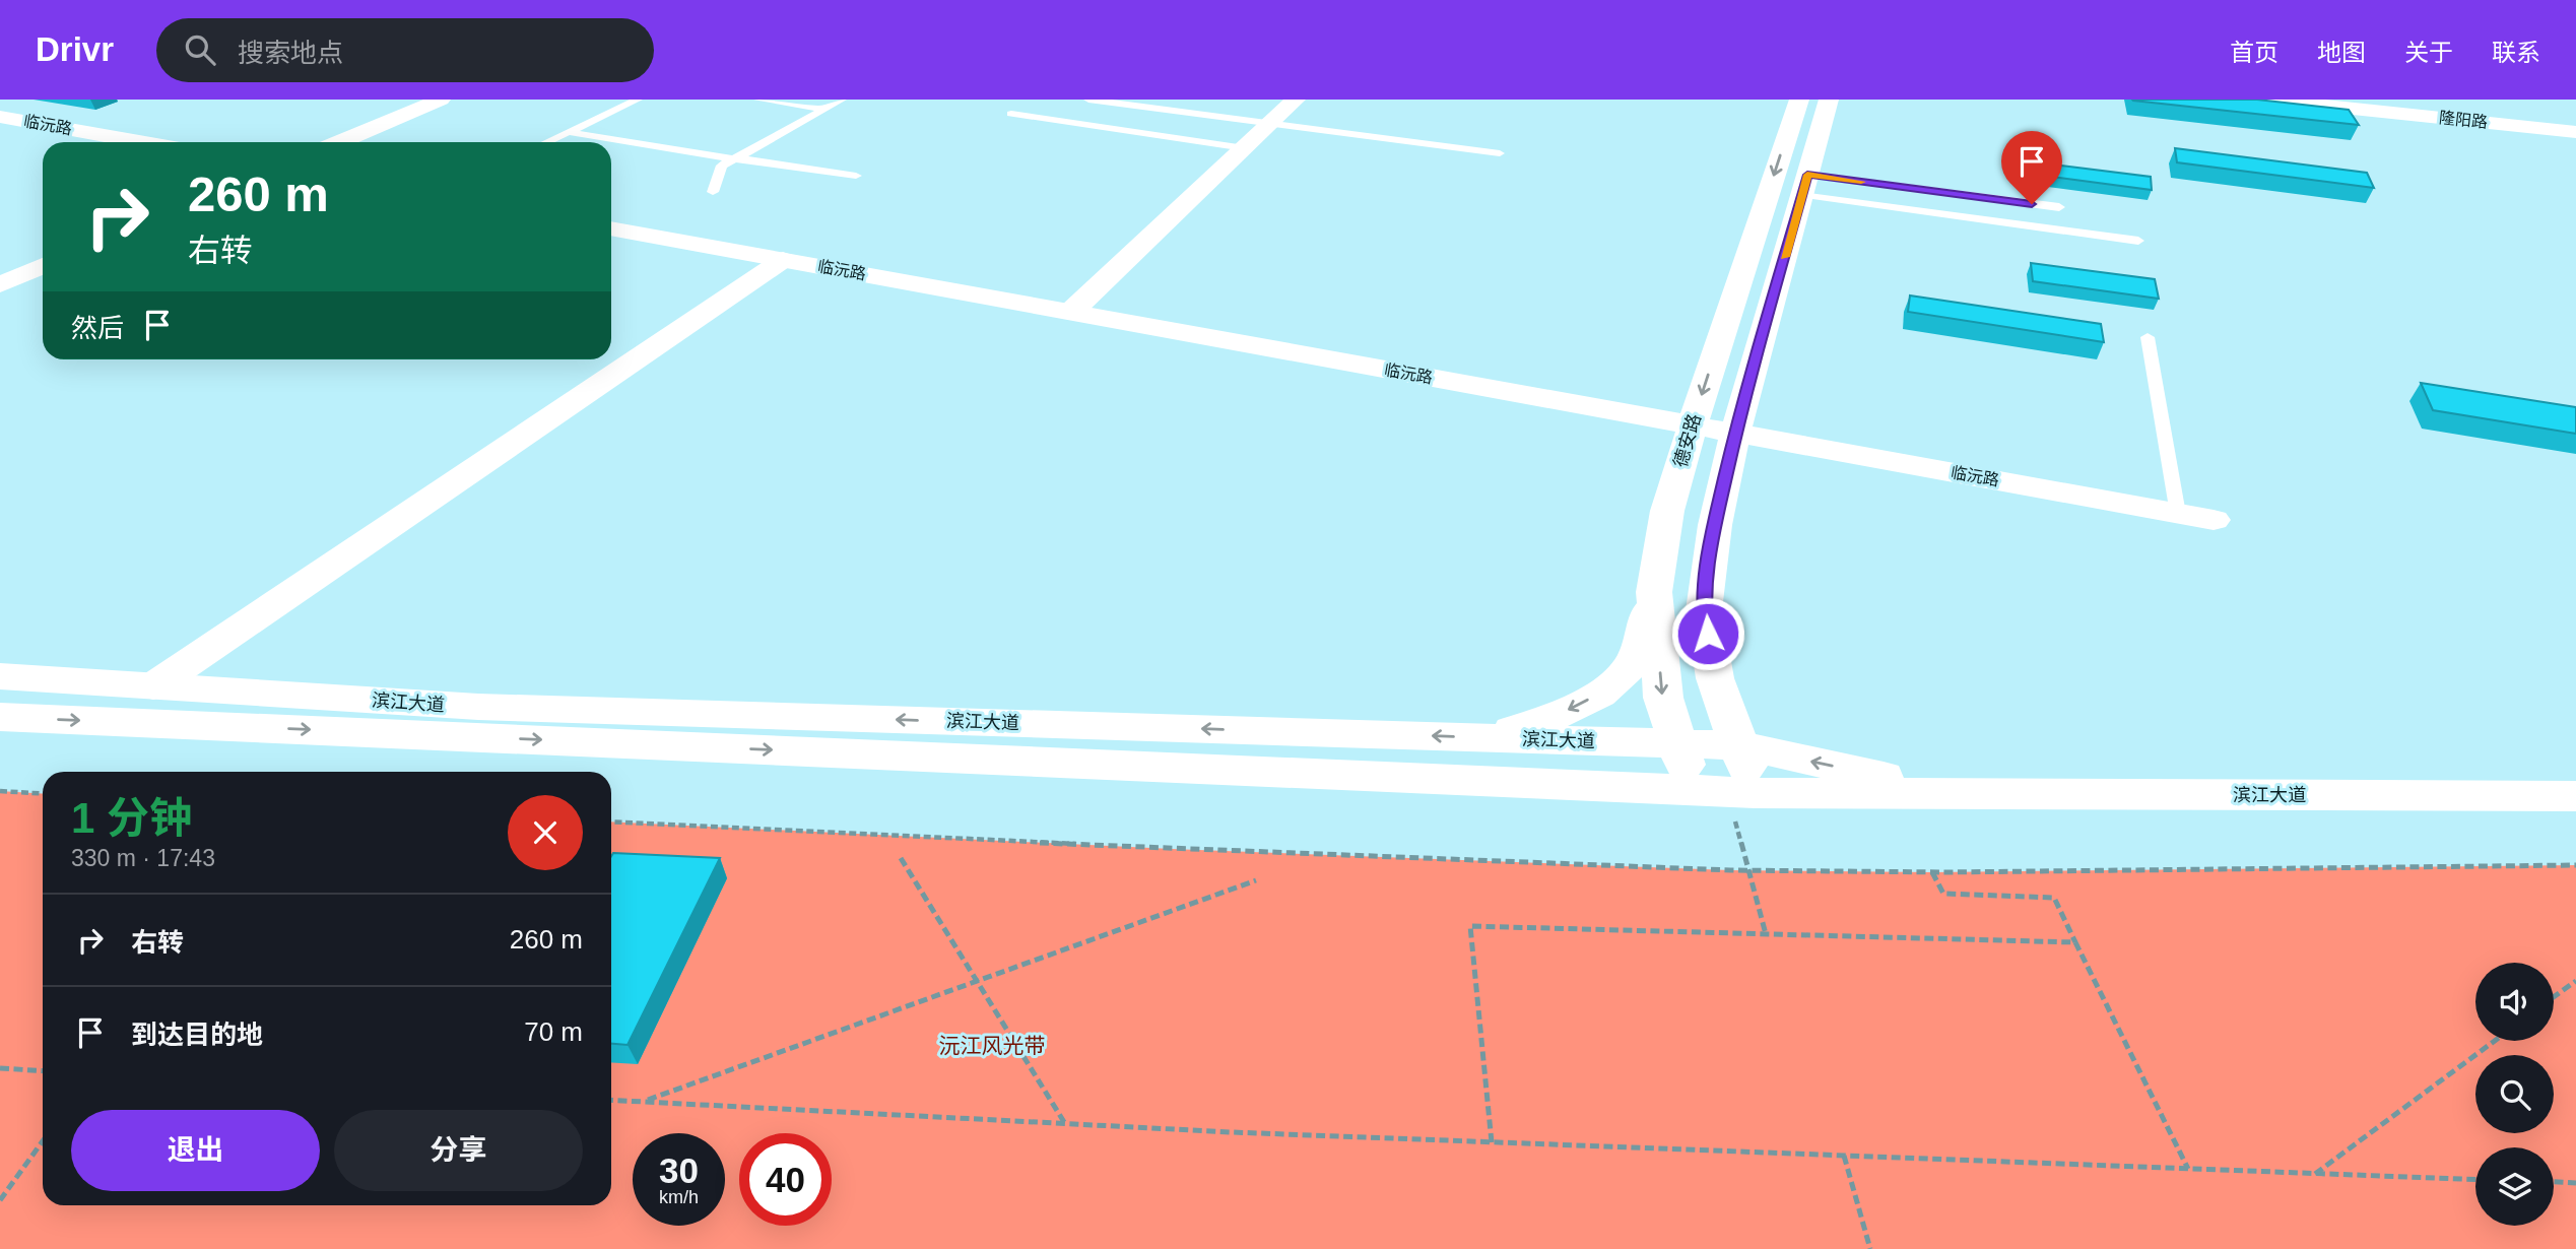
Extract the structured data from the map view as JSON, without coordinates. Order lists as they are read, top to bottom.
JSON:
{
  "streets": {
    "street": [
      "隆阳路",
      "临沅路",
      "德安路",
      "滨江大道"
    ]
  },
  "crossings": [
    ["临沅路", "德安路"],
    ["德安路", "滨江大道"]
  ],
  "parks": ["沅江风光带"],
  "page": {
    "header": "Drivr",
    "search": "搜索地点",
    "nav": [
      "首页",
      "地图",
      "关于",
      "联系"
    ],
    "turn": ["260 m", "右转"],
    "then": "然后",
    "heading": ["1 分钟", "330 m · 17:43"],
    "list": [
      {
        "name": "右转",
        "value": "260 m"
      },
      {
        "name": "到达目的地",
        "value": "70 m"
      }
    ],
    "buttons": ["退出", "分享"],
    "speed": "30 km/h",
    "limit": "40"
  }
}
